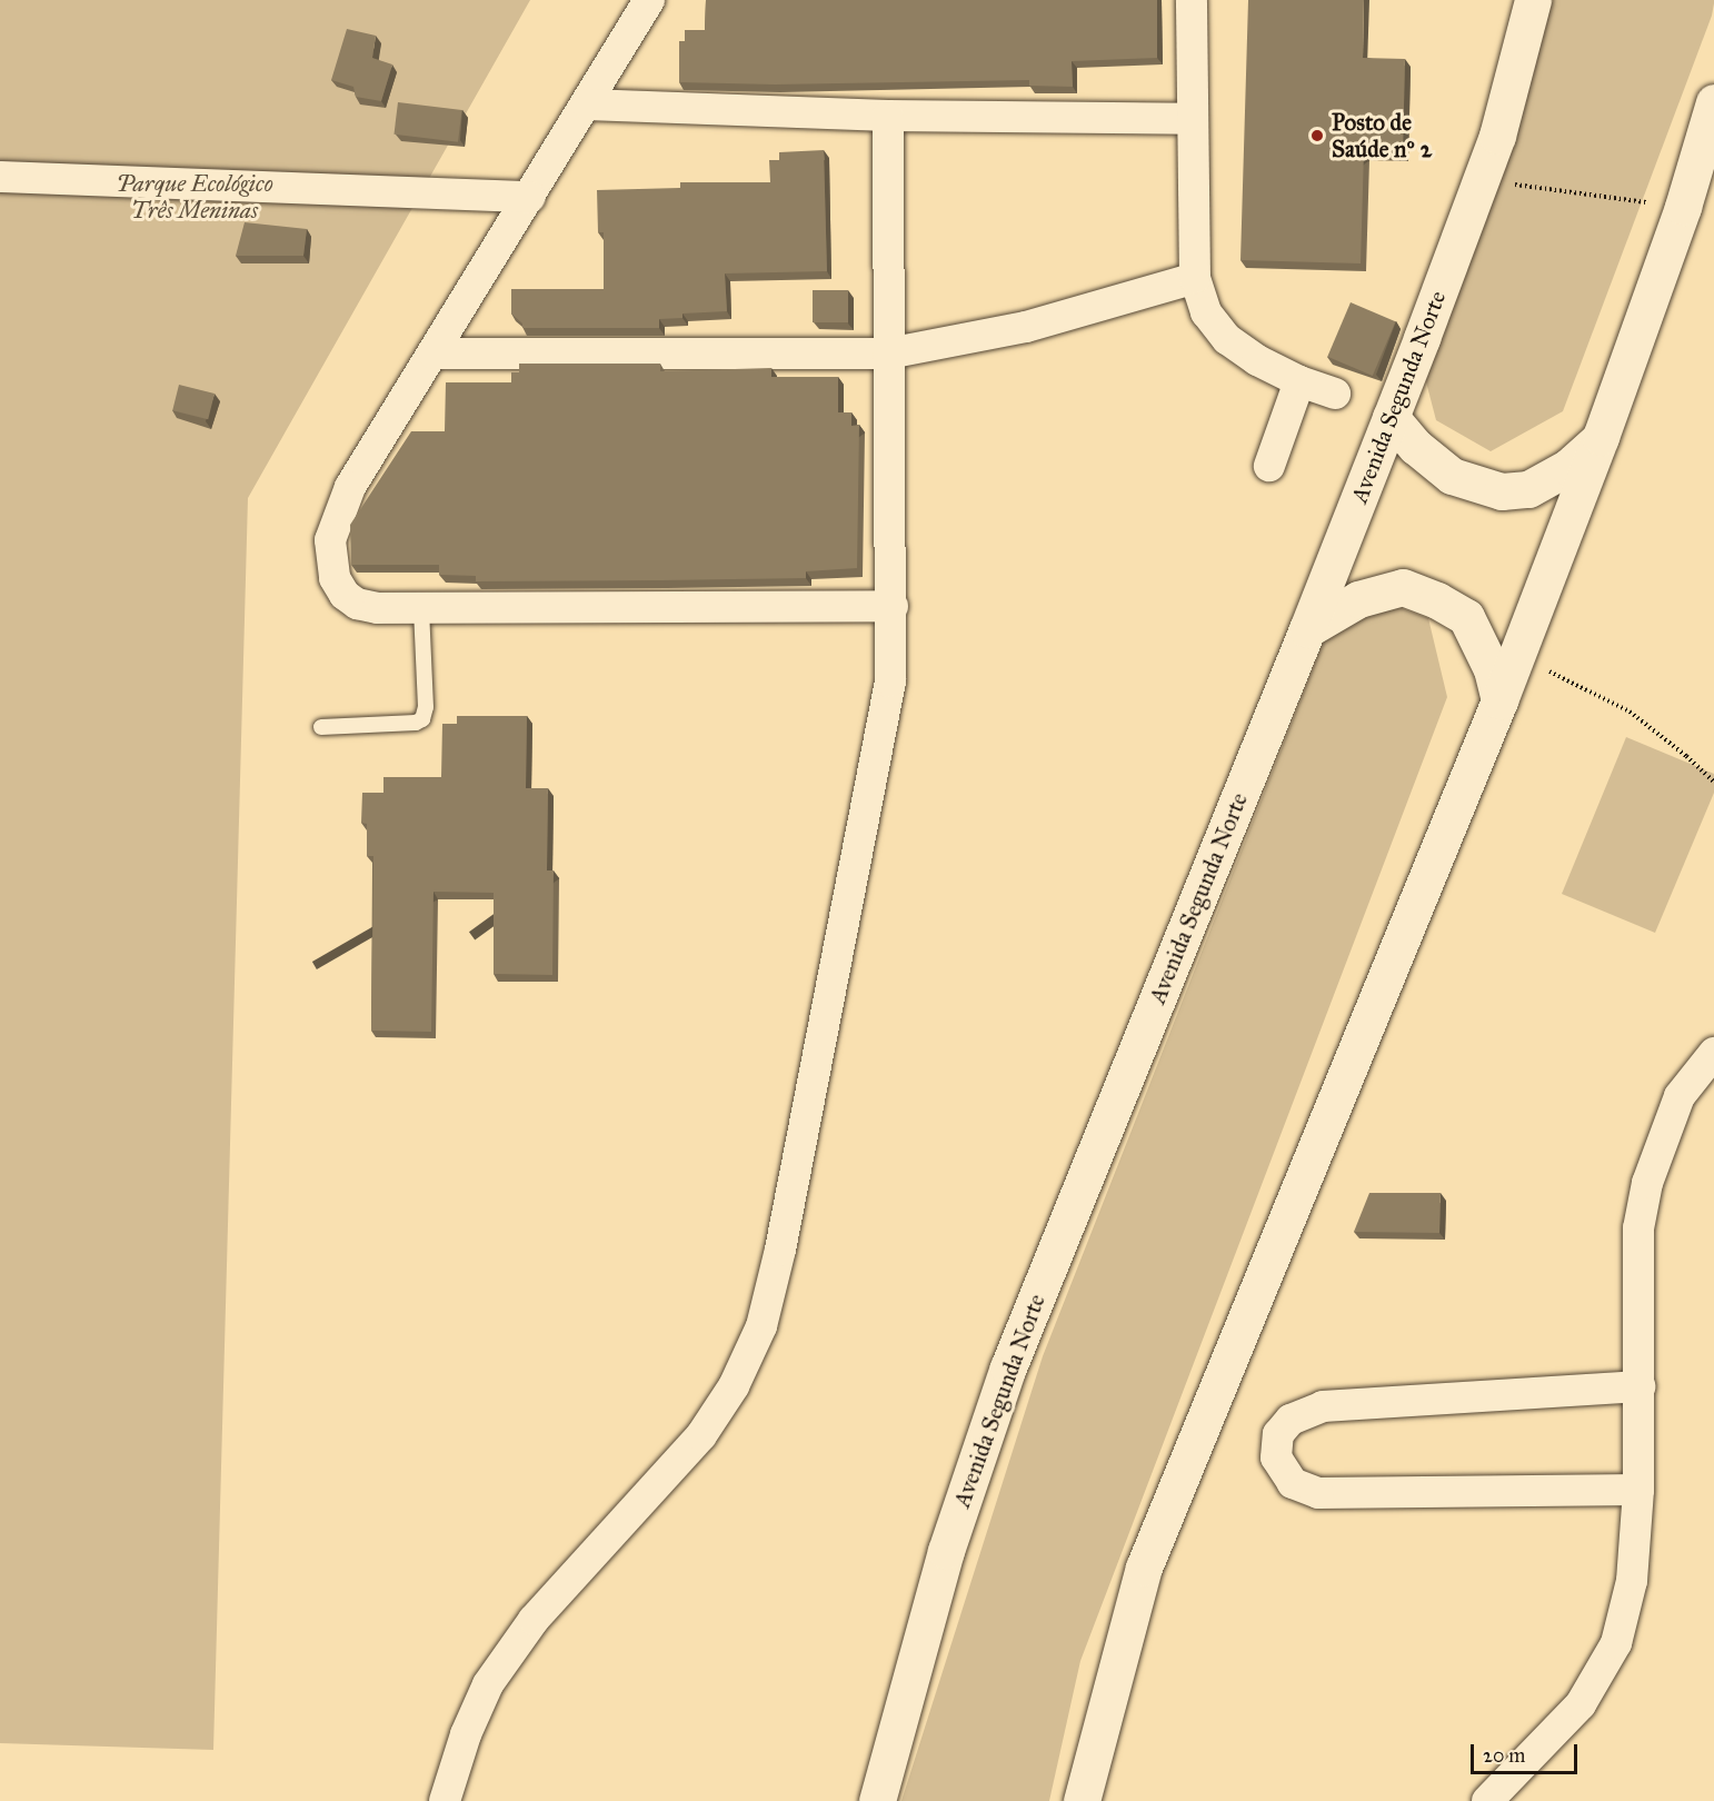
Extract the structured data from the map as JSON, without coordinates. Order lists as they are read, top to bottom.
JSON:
{
  "streets": {
    "main road": ["Avenida Segunda Norte"]
  },
  "parks": ["Parque Ecológico Três Meninas"],
  "places": ["Posto de Saúde nº 2"],
  "scale_bar": "20 m"
}
